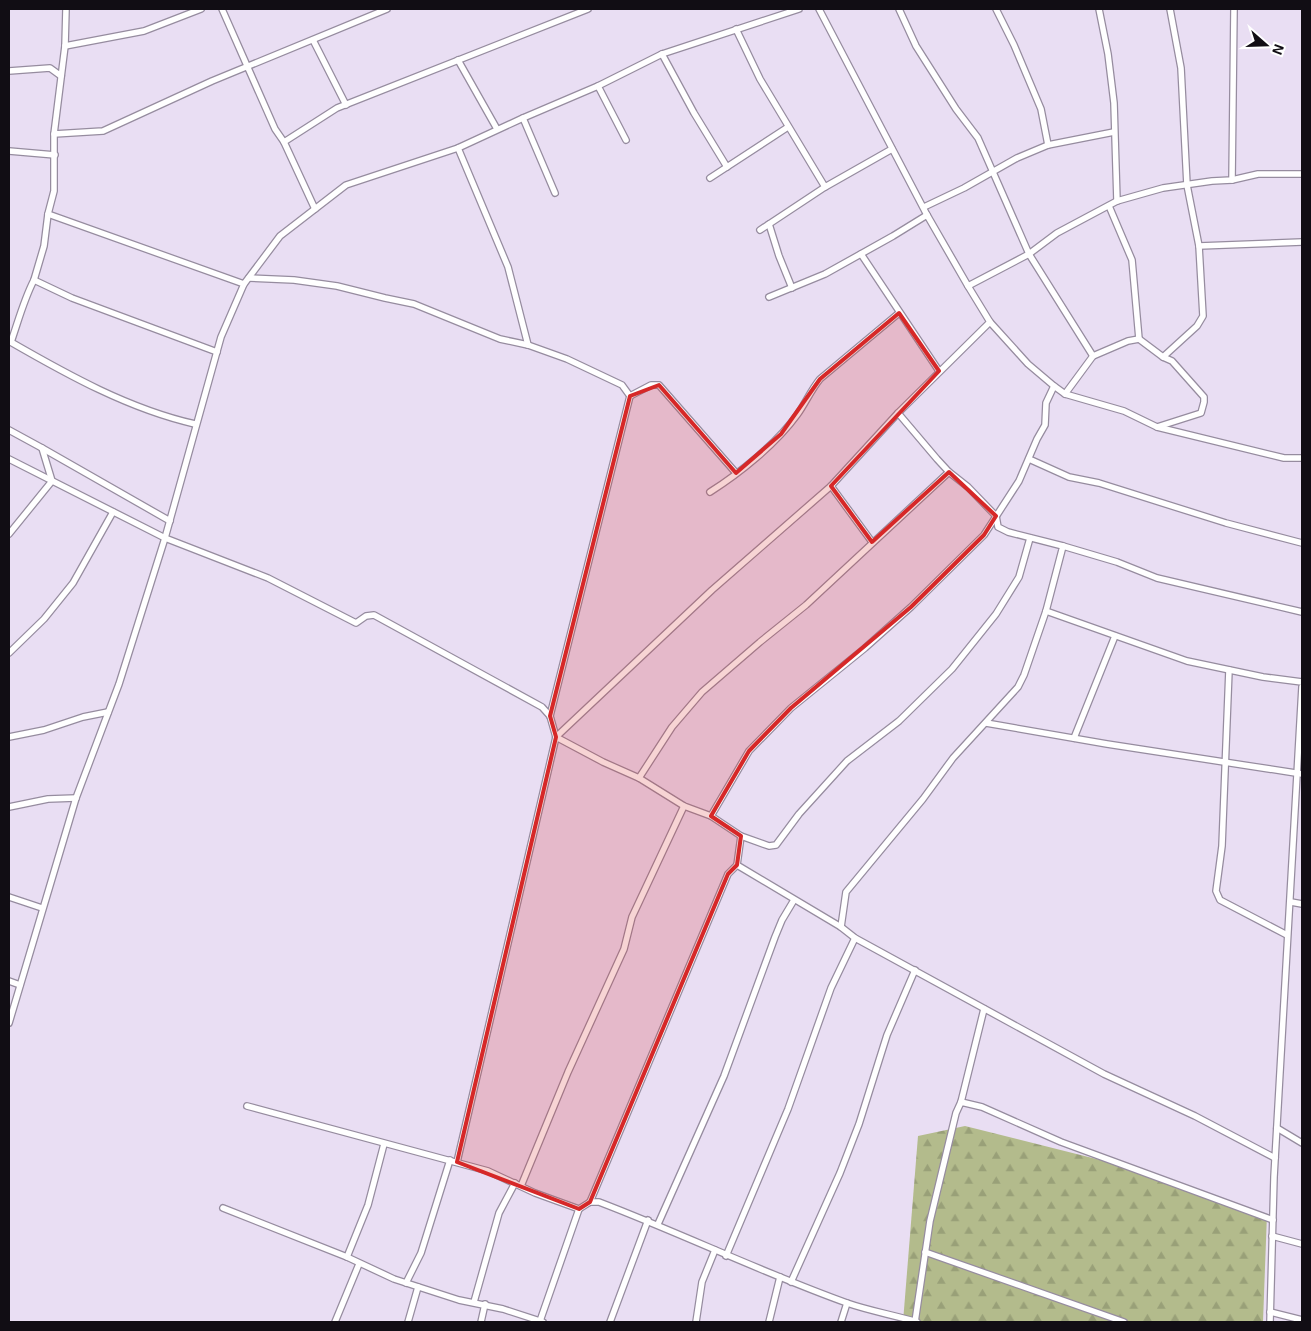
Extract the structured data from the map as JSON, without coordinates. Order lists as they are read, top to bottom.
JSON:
{
  "north": "right"
}
